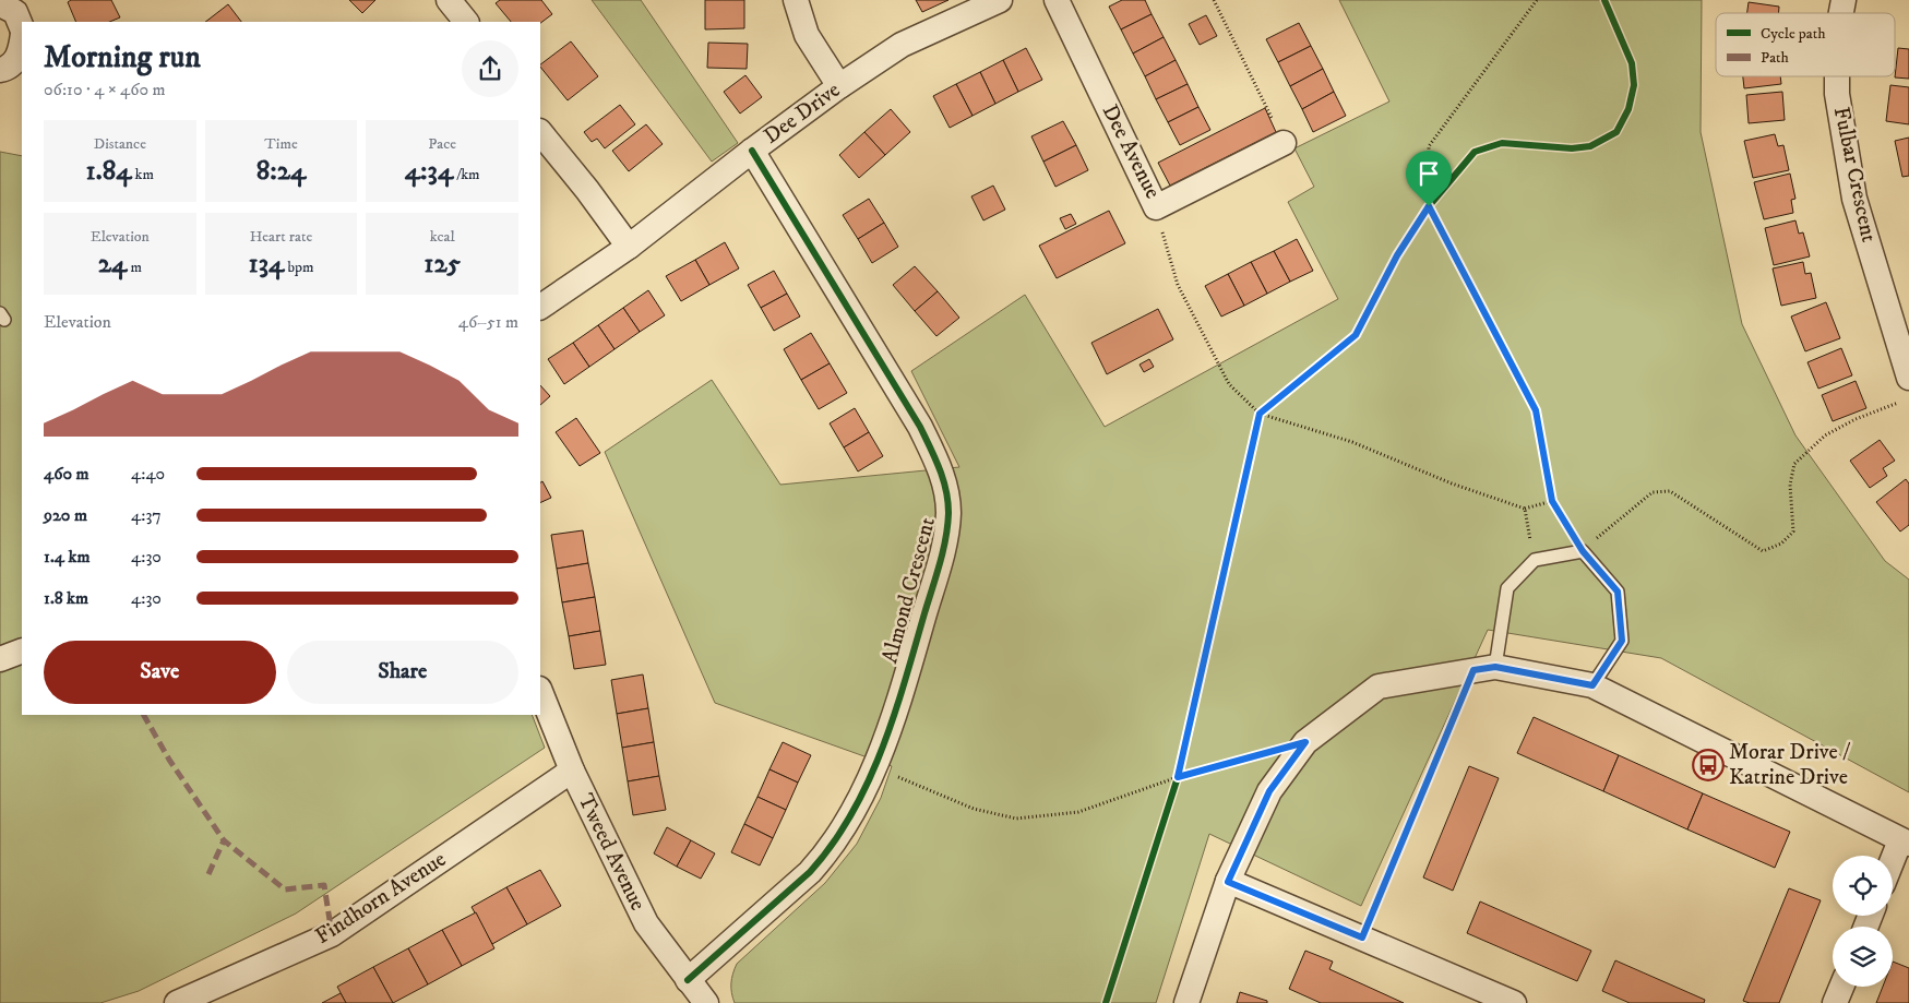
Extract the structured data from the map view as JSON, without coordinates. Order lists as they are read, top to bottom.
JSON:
{
  "streets": {
    "street": [
      "Dee Drive",
      "Dee Avenue",
      "Fulbar Crescent",
      "Almond Crescent",
      "Tweed Avenue",
      "Findhorn Avenue"
    ]
  },
  "crossings": [
    ["Dee Drive", "Almond Crescent"],
    ["Almond Crescent", "Tweed Avenue"],
    ["Tweed Avenue", "Findhorn Avenue"]
  ],
  "places": {
    "bus stop": ["Morar Drive / Katrine Drive"]
  },
  "legend": ["Cycle path", "Path"],
  "page": {
    "heading": ["Morning run", "06:10 · 4 × 460 m"],
    "stats": [
      ["Distance", "1.84 km"],
      ["Time", "8:24"],
      ["Pace", "4:34 /km"],
      ["Elevation", "24 m"],
      ["Heart rate", "134 bpm"],
      ["kcal", "125"]
    ],
    "chart": ["Elevation", "46–51 m"],
    "list": [
      {
        "name": "460 m",
        "note": "4:40"
      },
      {
        "name": "920 m",
        "note": "4:37"
      },
      {
        "name": "1.4 km",
        "note": "4:30"
      },
      {
        "name": "1.8 km",
        "note": "4:30"
      }
    ],
    "buttons": ["Save", "Share"]
  }
}
